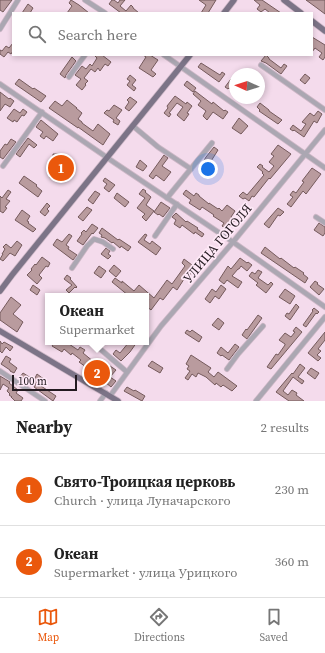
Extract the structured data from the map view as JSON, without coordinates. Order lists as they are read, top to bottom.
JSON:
{
  "streets": {
    "street": ["УЛИЦА ГОГОЛЯ"]
  },
  "scale_bar": "100 m",
  "north": "left",
  "page": {
    "search": "Search here",
    "pins": ["1", "2"],
    "popup": ["Океан", "Supermarket"],
    "scale": "100 m",
    "heading": ["Nearby", "2 results"],
    "list": [
      {
        "mark": "1",
        "name": "Свято-Троицкая церковь",
        "note": "Church · улица Луначарского",
        "value": "230 m"
      },
      {
        "mark": "2",
        "name": "Океан",
        "note": "Supermarket · улица Урицкого",
        "value": "360 m"
      }
    ],
    "nav": ["Map", "Directions", "Saved"]
  }
}
